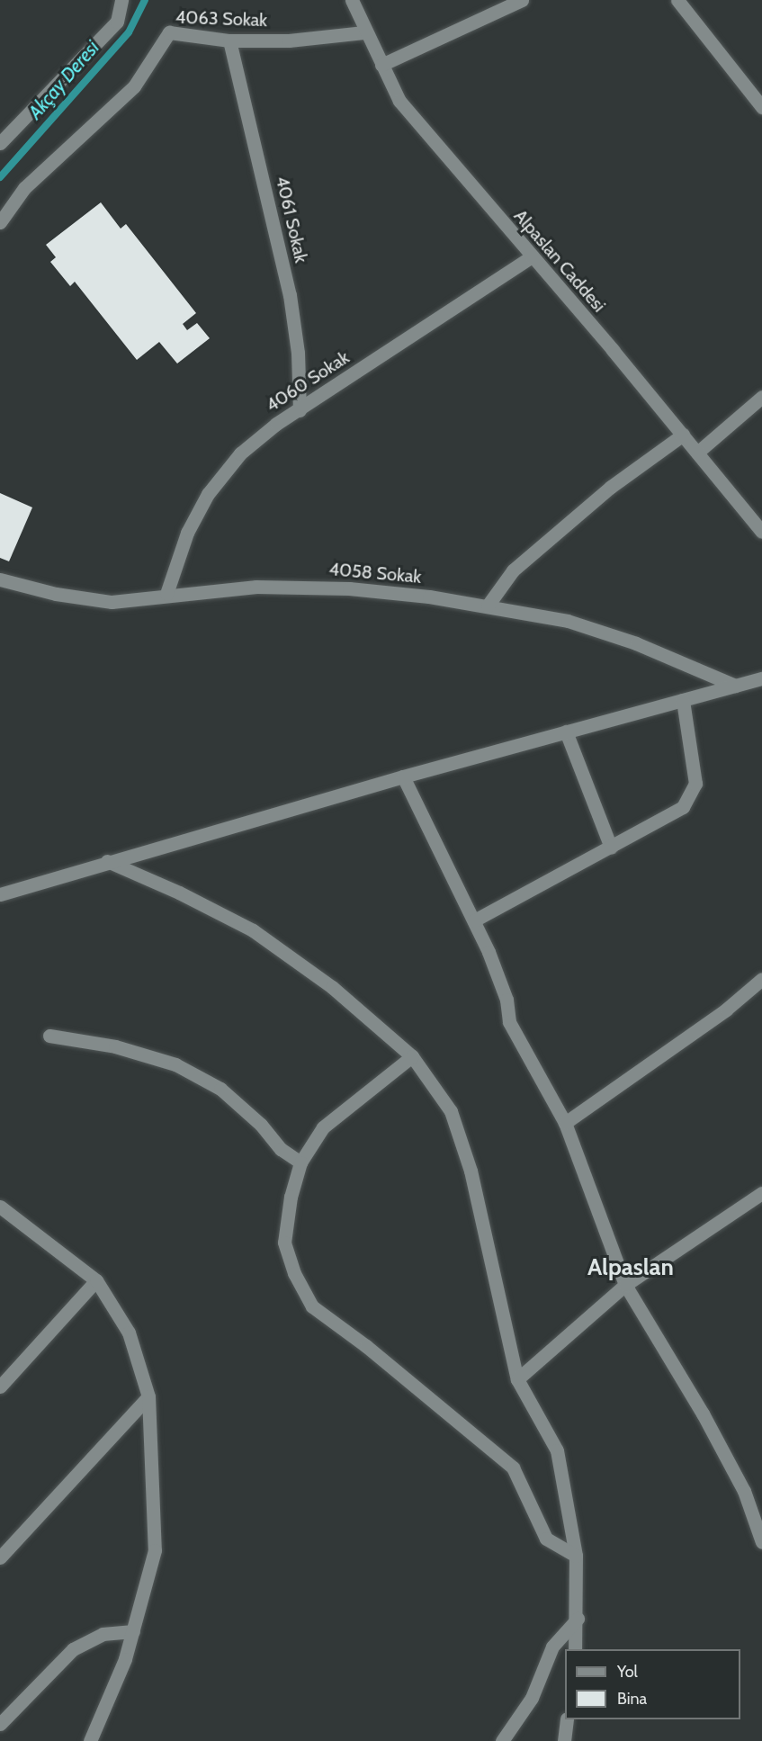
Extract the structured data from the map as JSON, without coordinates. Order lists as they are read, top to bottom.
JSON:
{
  "streets": {
    "street": [
      "4063 Sokak",
      "4061 Sokak",
      "Alpaslan Caddesi",
      "4060 Sokak",
      "4058 Sokak"
    ]
  },
  "crossings": [
    ["4063 Sokak", "4061 Sokak"],
    ["4063 Sokak", "Alpaslan Caddesi"],
    ["4061 Sokak", "4060 Sokak"],
    ["Alpaslan Caddesi", "4060 Sokak"],
    ["4060 Sokak", "4058 Sokak"]
  ],
  "districts": ["Alpaslan"],
  "water": ["Akçay Deresi"],
  "legend": ["Yol", "Bina"]
}
